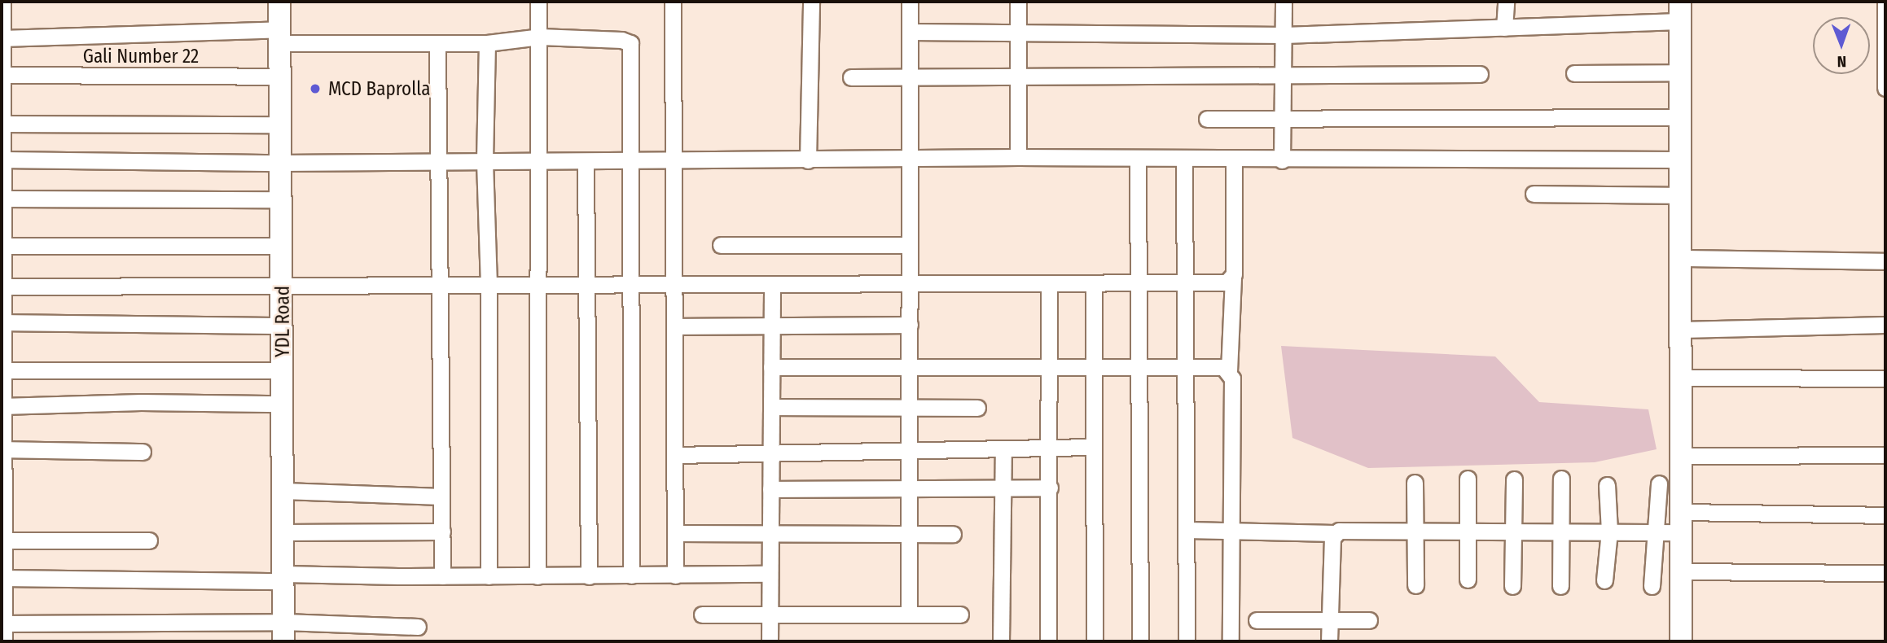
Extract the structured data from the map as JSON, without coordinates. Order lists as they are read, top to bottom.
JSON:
{
  "streets": {
    "street": ["Gali Number 22", "YDL Road"]
  },
  "crossings": [
    ["Gali Number 22", "YDL Road"]
  ],
  "places": ["MCD Baprolla"],
  "north": "bottom"
}
